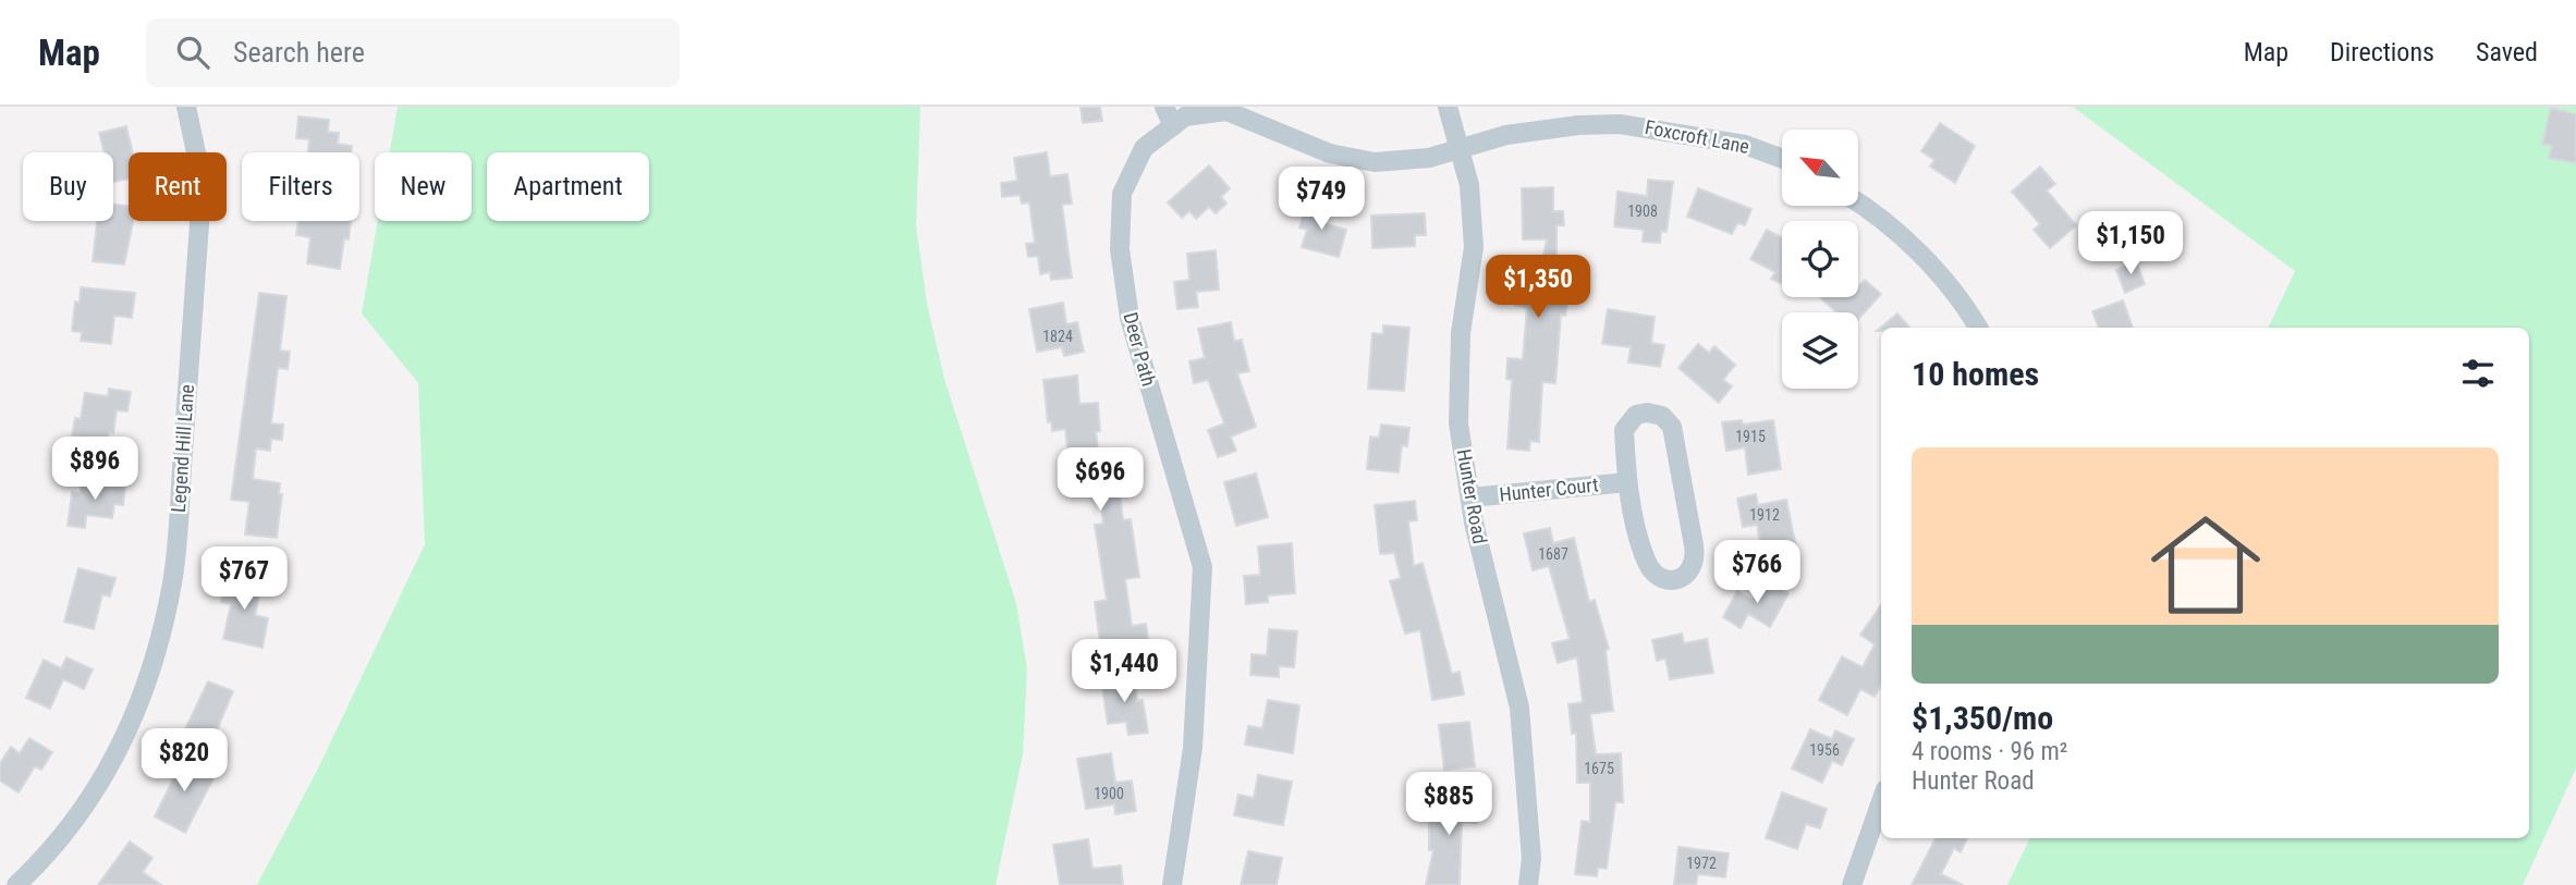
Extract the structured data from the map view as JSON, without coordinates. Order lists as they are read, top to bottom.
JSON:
{
  "streets": {
    "street": [
      "Foxcroft Lane",
      "Deer Path",
      "Legend Hill Lane",
      "Hunter Court",
      "Hunter Road"
    ]
  },
  "crossings": [
    ["Foxcroft Lane", "Deer Path"],
    ["Foxcroft Lane", "Hunter Road"],
    ["Deer Path", "Hunter Road"],
    ["Hunter Court", "Hunter Road"]
  ],
  "house_numbers": [
    "1908",
    "1824",
    "1915",
    "1912",
    "1687",
    "1956",
    "1675",
    "1900",
    "1972"
  ],
  "north": "top left",
  "page": {
    "header": "Map",
    "search": "Search here",
    "nav": ["Map", "Directions", "Saved"],
    "chip": [
      "Buy",
      "Rent",
      "Filters",
      "New",
      "Apartment"
    ],
    "price": [
      "$749",
      "$1,150",
      "$1,350",
      "$896",
      "$696",
      "$766",
      "$767",
      "$1,440",
      "$820",
      "$885"
    ],
    "heading": "10 homes",
    "list": [
      {
        "name": "$1,350/mo",
        "note": "4 rooms · 96 m² · Hunter Road"
      }
    ]
  }
}
